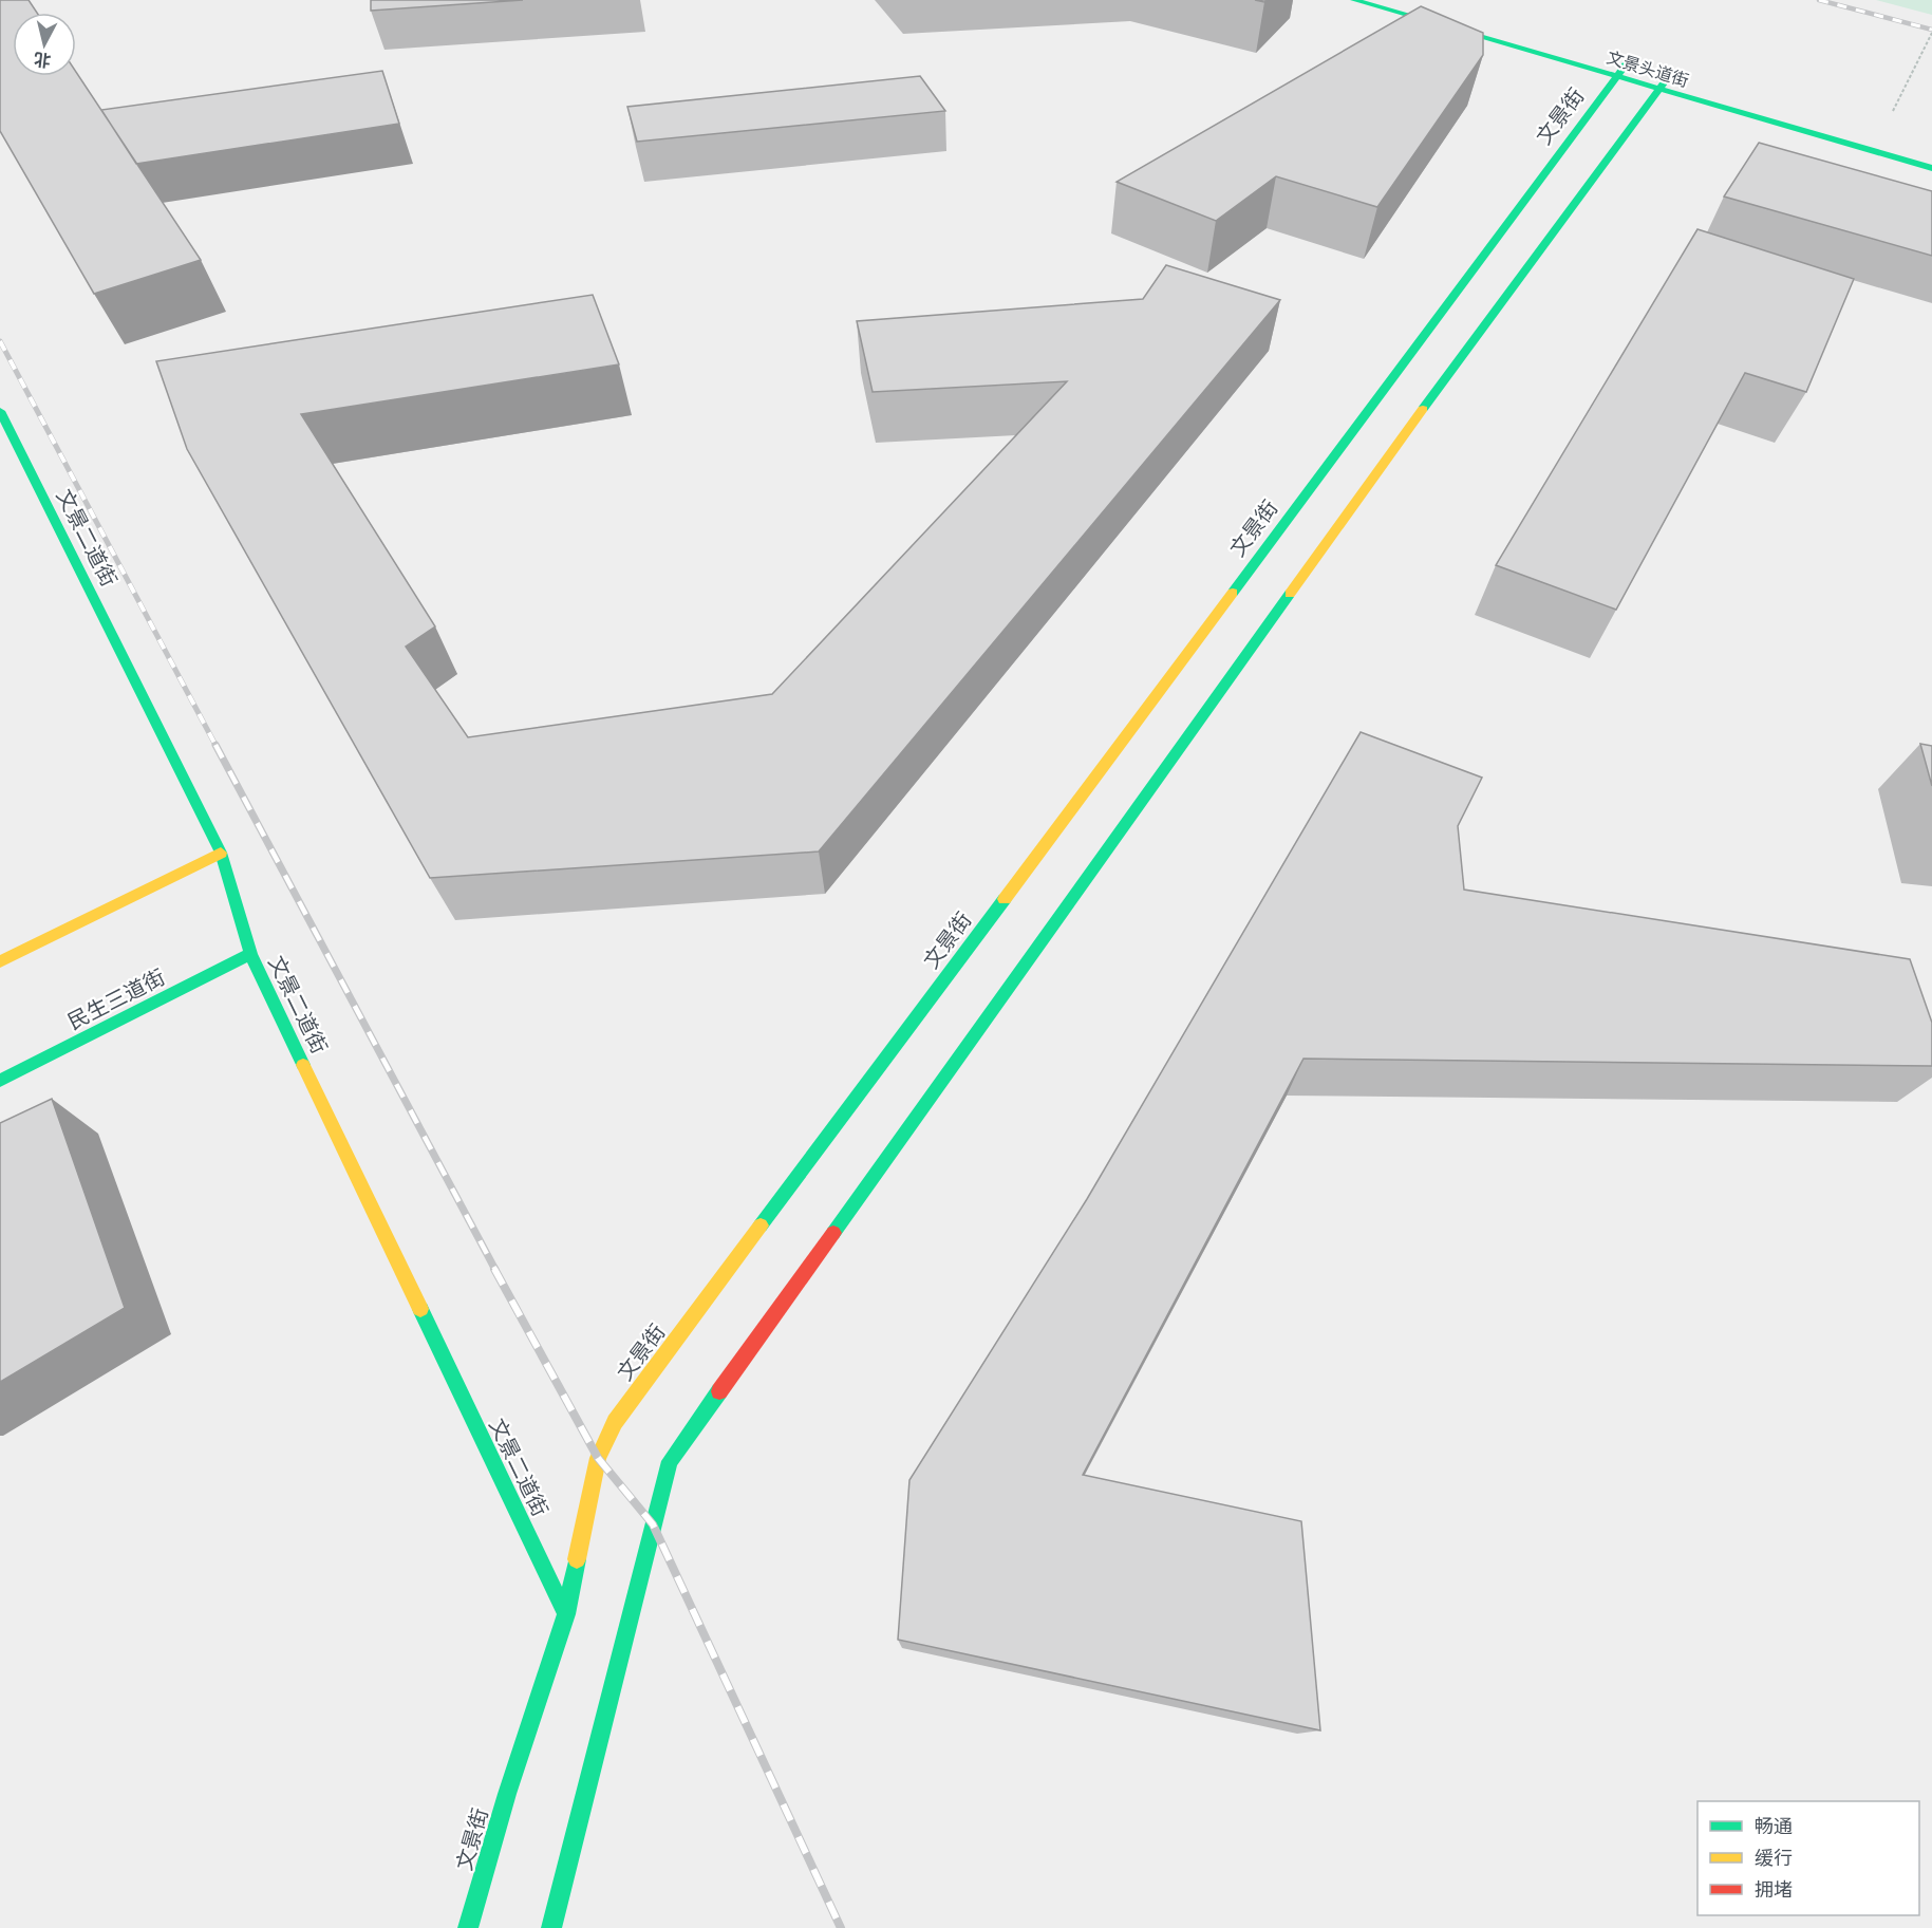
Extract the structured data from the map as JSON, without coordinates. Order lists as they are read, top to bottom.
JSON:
{
  "streets": {
    "main road": [
      "文景头道街",
      "文景街",
      "文景二道街",
      "民生三道街"
    ]
  },
  "crossings": [
    ["文景头道街", "文景街"],
    ["文景街", "文景二道街"],
    ["文景二道街", "民生三道街"]
  ],
  "legend": ["畅通", "缓行", "拥堵"],
  "north": "bottom"
}
